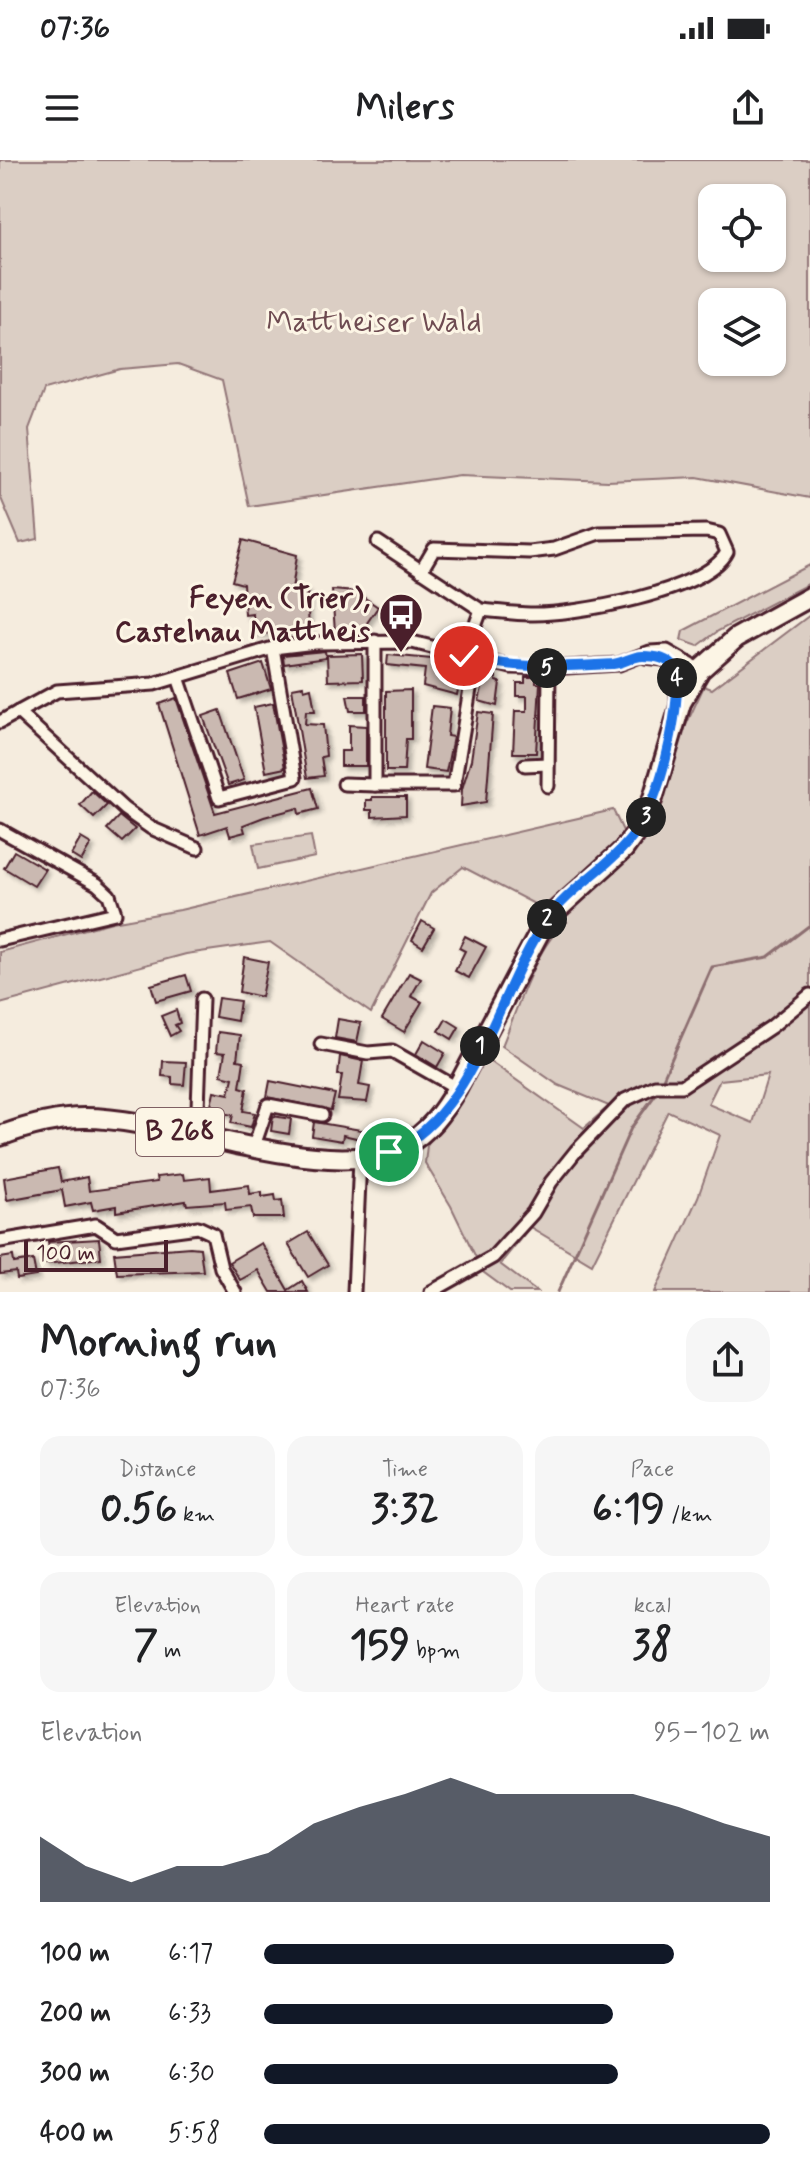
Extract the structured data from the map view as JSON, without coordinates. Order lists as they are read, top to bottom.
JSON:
{
  "streets": {
    "main road": ["B 268"]
  },
  "parks": ["Mattheiser Wald"],
  "places": {
    "bus stop": ["Feyen (Trier), Castelnau Mattheis"]
  },
  "scale_bar": "100 m",
  "page": {
    "status": "07:36",
    "header": "Milers",
    "pins": [
      "5",
      "4",
      "3",
      "2",
      "1"
    ],
    "scale": "100 m",
    "heading": ["Morning run", "07:36"],
    "stats": [
      ["Distance", "0.56 km"],
      ["Time", "3:32"],
      ["Pace", "6:19 /km"],
      ["Elevation", "7 m"],
      ["Heart rate", "159 bpm"],
      ["kcal", "38"]
    ],
    "chart": ["Elevation", "95–102 m"],
    "list": [
      {
        "name": "100 m",
        "note": "6:17"
      },
      {
        "name": "200 m",
        "note": "6:33"
      },
      {
        "name": "300 m",
        "note": "6:30"
      },
      {
        "name": "400 m",
        "note": "5:58"
      }
    ]
  }
}
